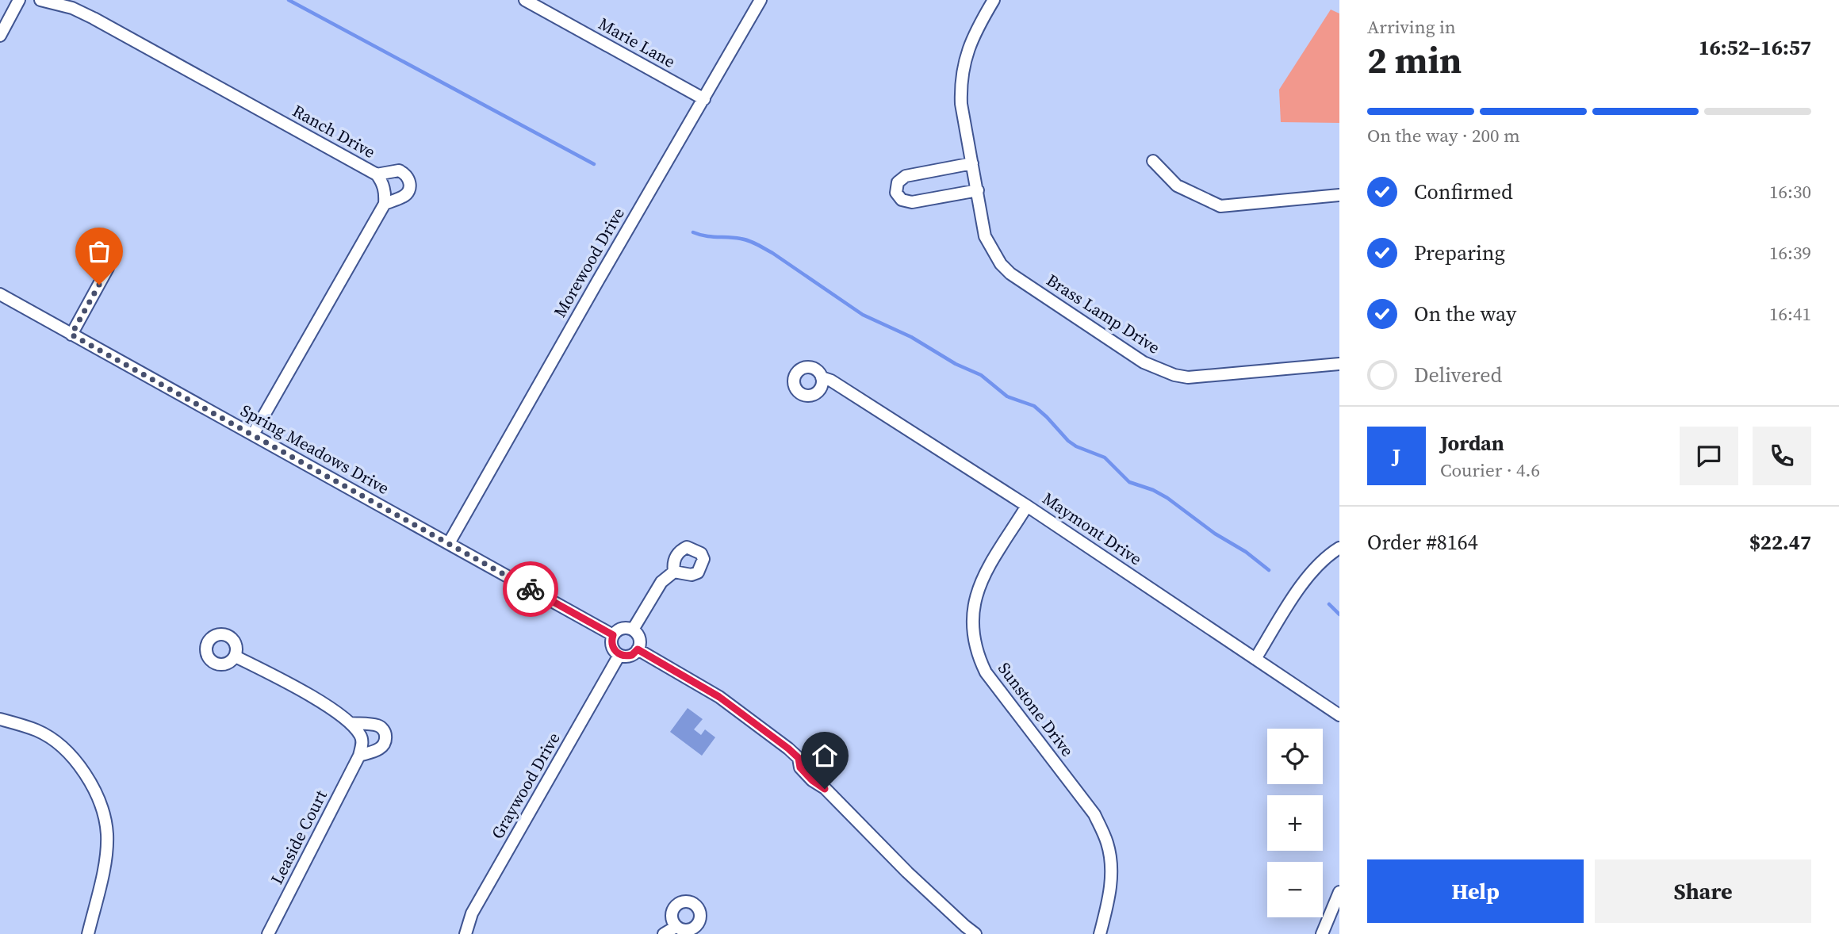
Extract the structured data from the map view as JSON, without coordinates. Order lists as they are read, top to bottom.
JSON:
{
  "streets": {
    "street": [
      "Marie Lane",
      "Ranch Drive",
      "Morewood Drive",
      "Brass Lamp Drive",
      "Spring Meadows Drive",
      "Maymont Drive",
      "Sunstone Drive",
      "Graywood Drive",
      "Leaside Court"
    ]
  },
  "crossings": [
    ["Marie Lane", "Morewood Drive"],
    ["Morewood Drive", "Spring Meadows Drive"],
    ["Spring Meadows Drive", "Graywood Drive"],
    ["Maymont Drive", "Sunstone Drive"]
  ],
  "page": {
    "heading": ["2 min", "Arriving in", "16:52–16:57"],
    "panel": [
      "Jordan",
      "Courier · 4.6",
      "Order #8164",
      "$22.47"
    ],
    "bar": "On the way · 200 m",
    "list": [
      ["Confirmed", "16:30"],
      ["Preparing", "16:39"],
      ["On the way", "16:41"],
      "Delivered"
    ],
    "round": "J",
    "map_buttons": ["+", "−"],
    "buttons": ["Help", "Share"]
  }
}
